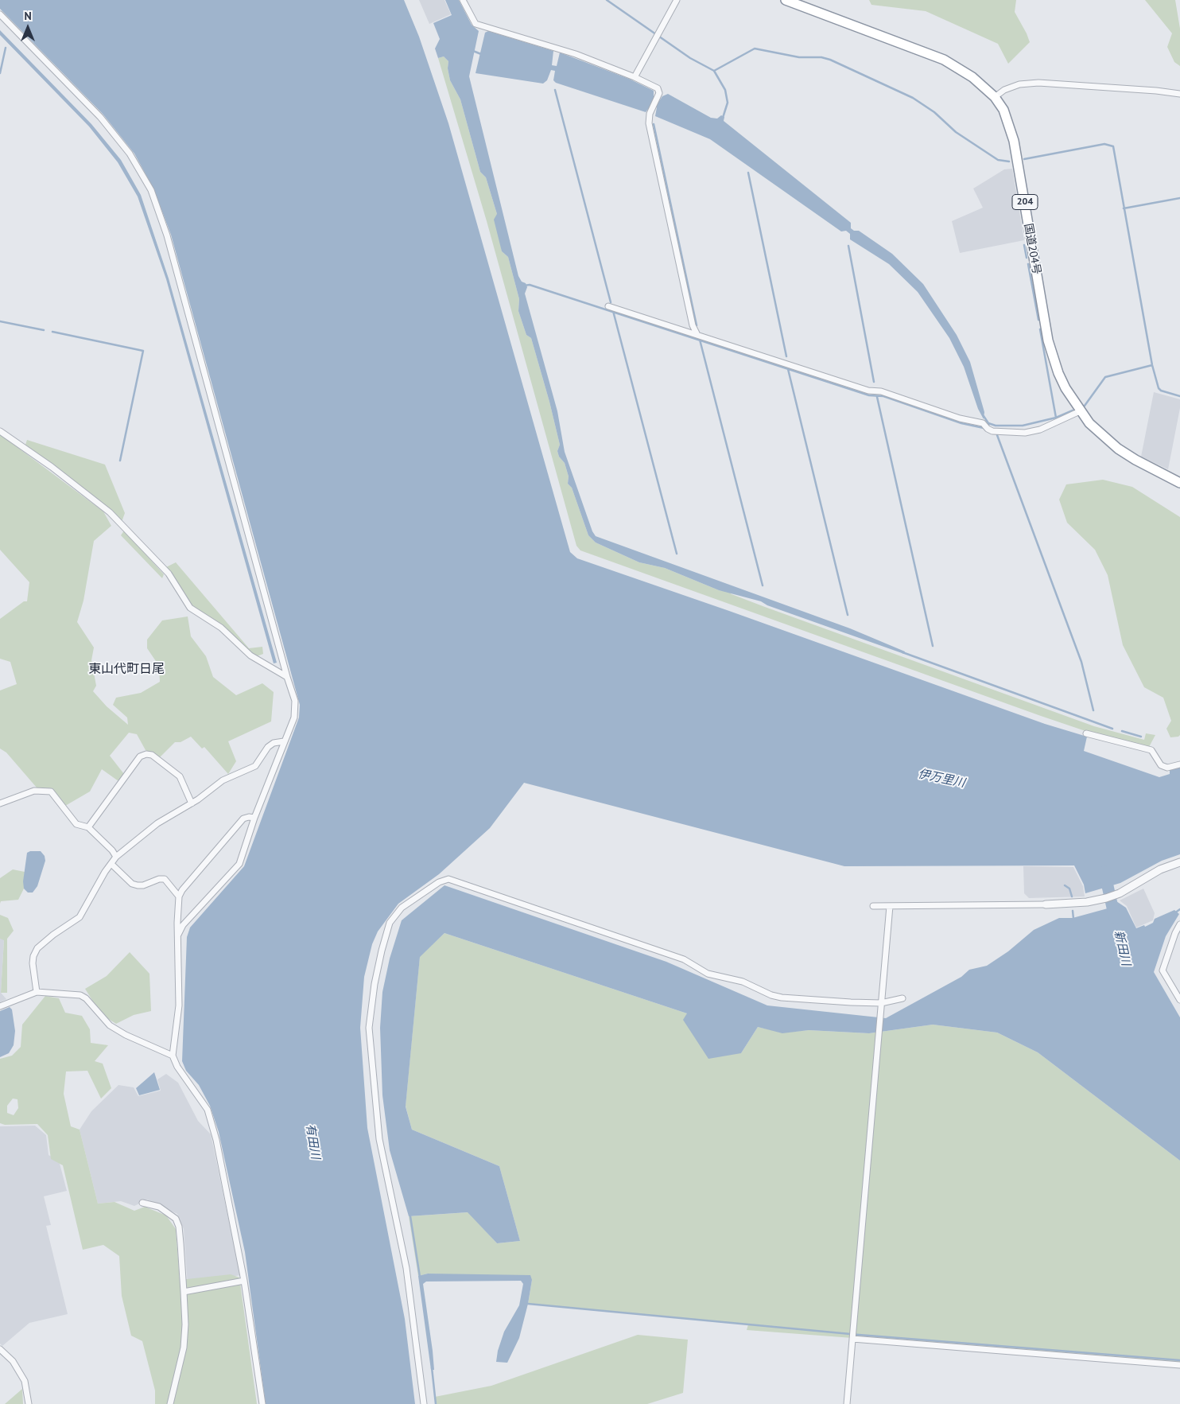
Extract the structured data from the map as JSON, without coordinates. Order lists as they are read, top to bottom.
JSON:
{
  "streets": {
    "highway": ["204", "国道204号"]
  },
  "districts": ["東山代町日尾"],
  "water": ["伊万里川", "新田川", "有田川"],
  "north": "top"
}
